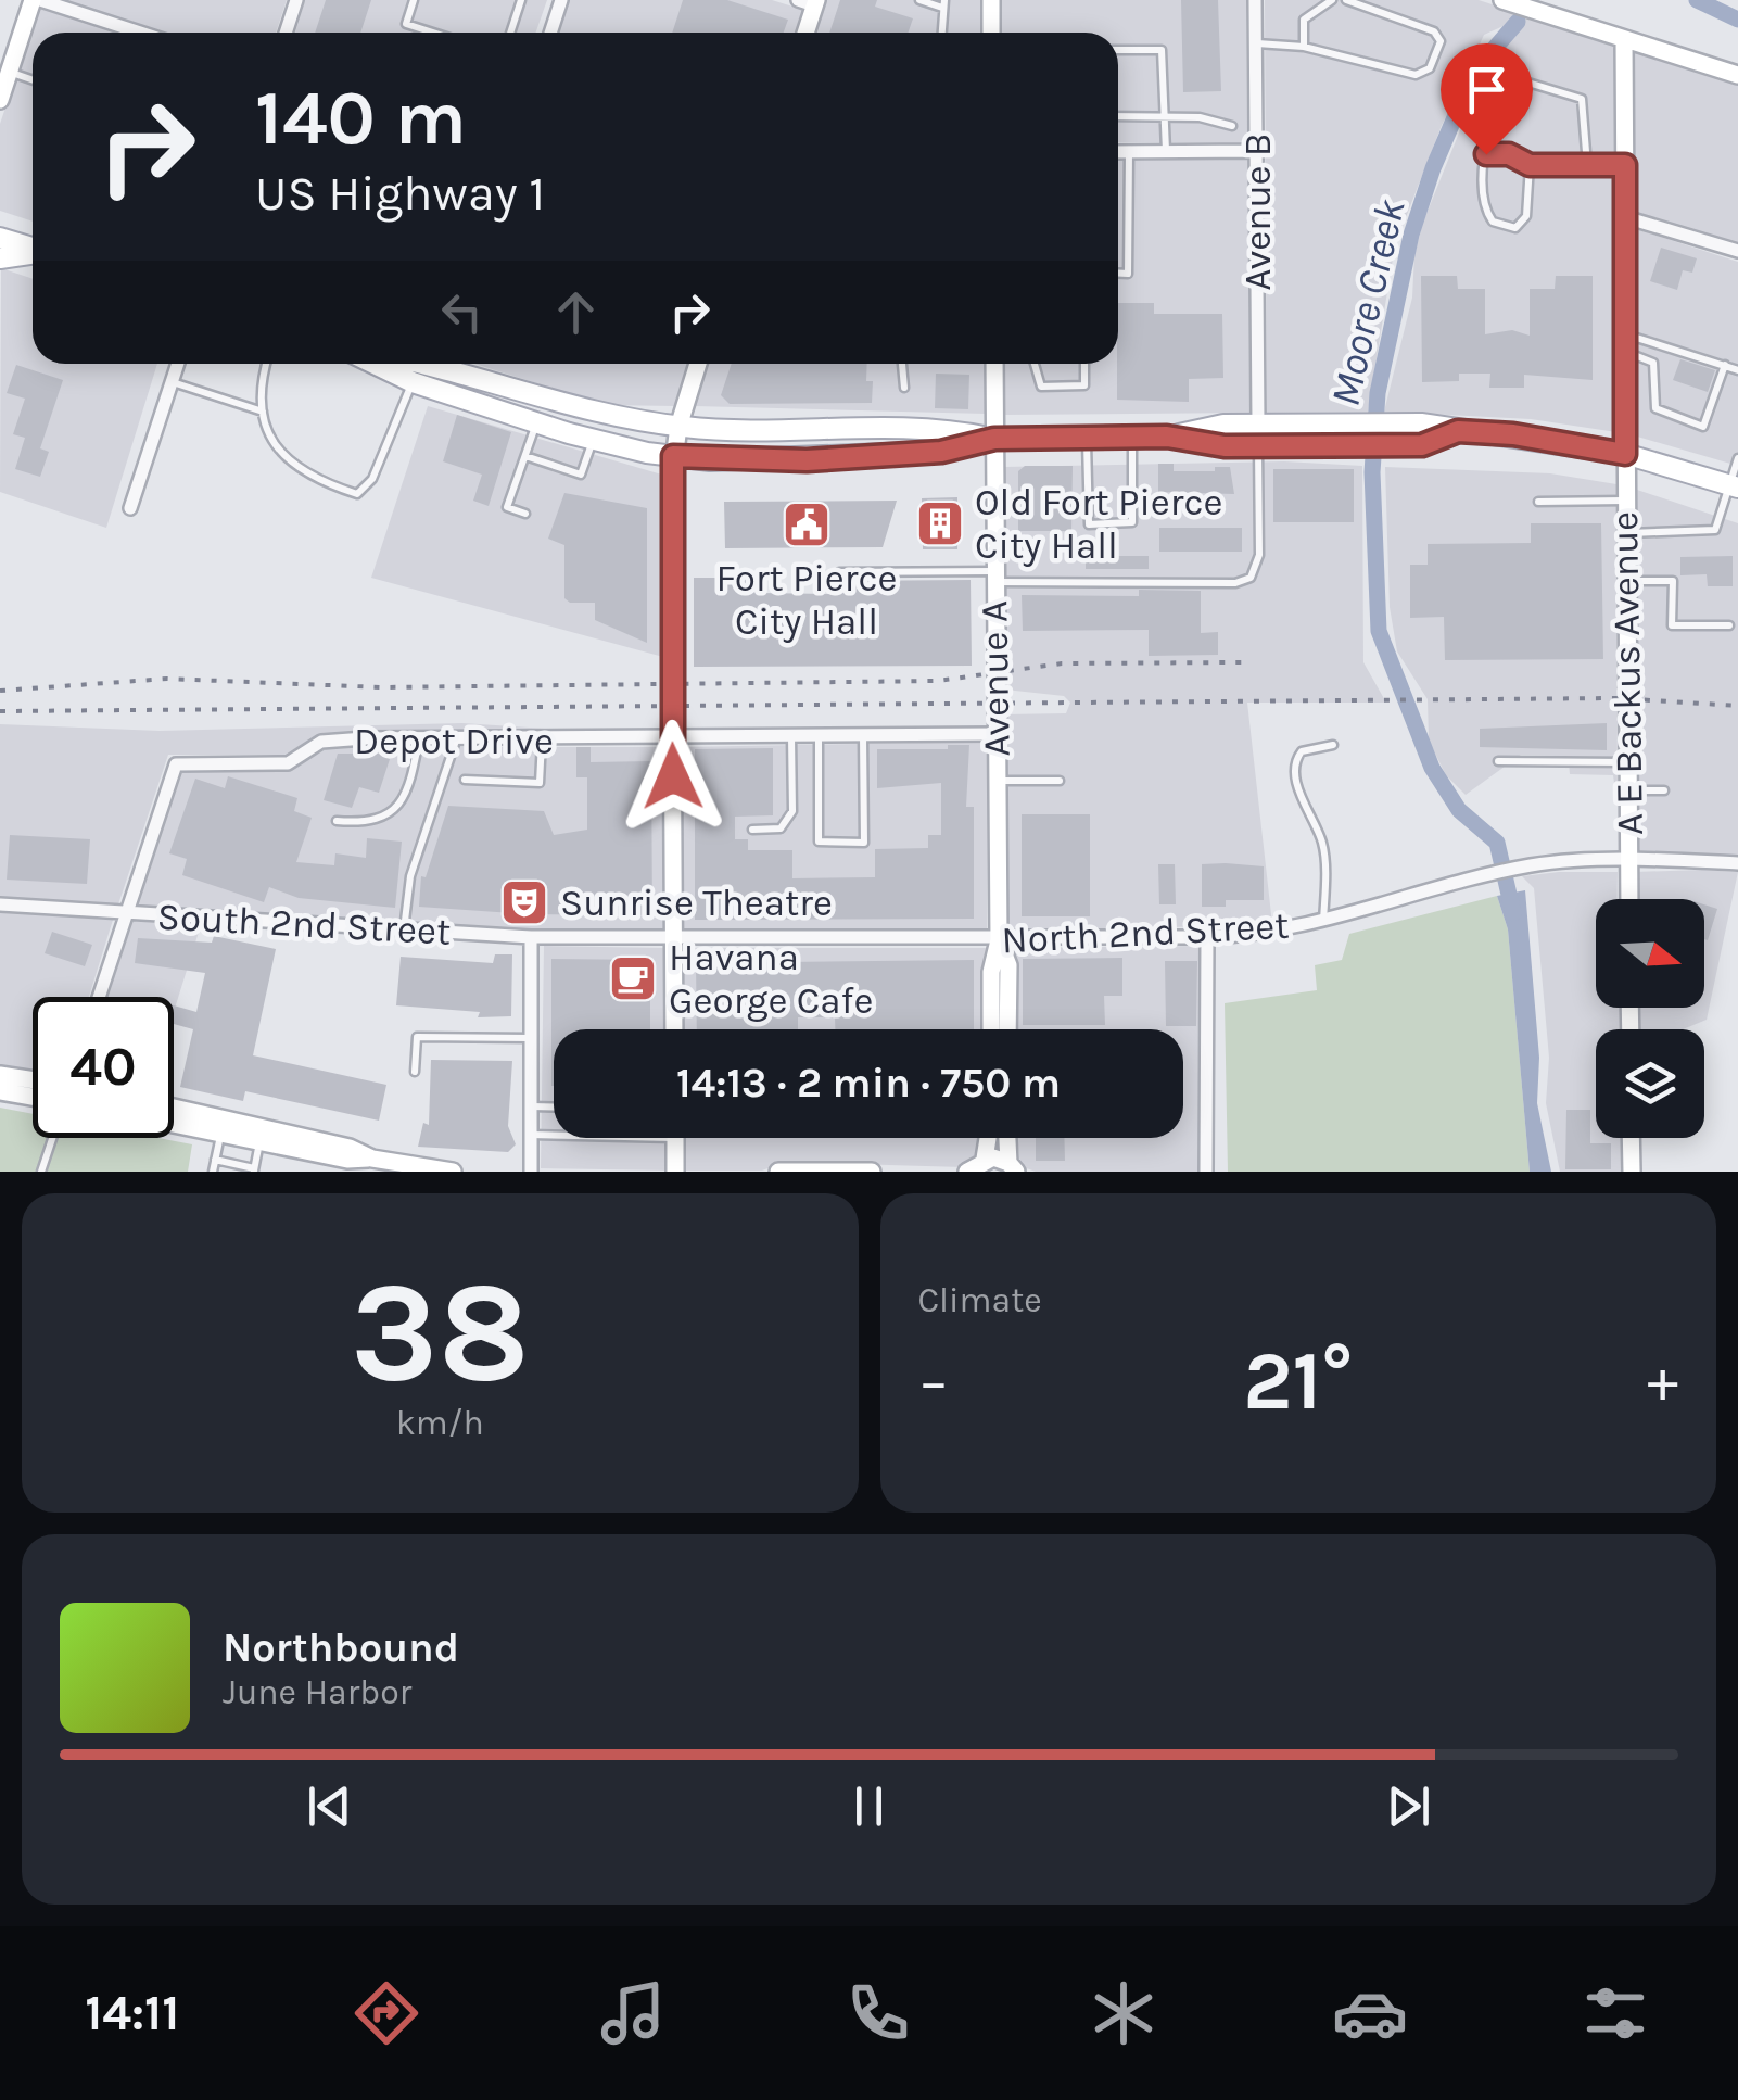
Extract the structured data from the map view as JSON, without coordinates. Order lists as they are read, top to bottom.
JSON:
{
  "streets": {
    "street": [
      "Avenue B",
      "A E Backus Avenue",
      "Avenue A",
      "Depot Drive",
      "South 2nd Street",
      "North 2nd Street"
    ]
  },
  "crossings": [
    ["A E Backus Avenue", "North 2nd Street"],
    ["Avenue A", "Depot Drive"],
    ["Avenue A", "North 2nd Street"],
    ["Depot Drive", "South 2nd Street"],
    ["South 2nd Street", "North 2nd Street"]
  ],
  "water": ["Moore Creek"],
  "places": {
    "building": ["Old Fort Pierce City Hall"],
    "public building": ["Fort Pierce City Hall"],
    "theatre": ["Sunrise Theatre"],
    "cafe": ["Havana George Cafe"]
  },
  "north": "right",
  "page": {
    "turn": ["140 m", "US Highway 1"],
    "limit": "40",
    "trip": "14:13 · 2 min · 750 m",
    "tile": [
      ["38", "km/h"],
      "Climate"
    ],
    "heat": ["−", "21°", "+"],
    "song": ["Northbound", "June Harbor"],
    "tabs": "14:11"
  }
}
